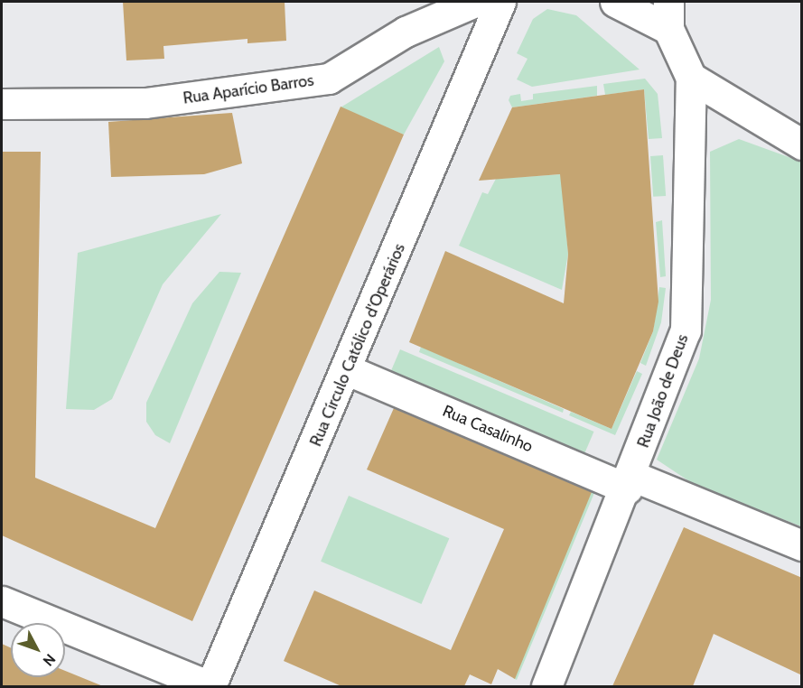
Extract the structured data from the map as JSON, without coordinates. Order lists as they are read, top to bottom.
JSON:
{
  "streets": {
    "street": [
      "Rua Aparício Barros",
      "Rua Círculo Católico d'Operários",
      "Rua João de Deus",
      "Rua Casalinho"
    ]
  },
  "crossings": [
    ["Rua Círculo Católico d'Operários", "Rua Casalinho"],
    ["Rua João de Deus", "Rua Casalinho"]
  ],
  "north": "bottom right"
}
